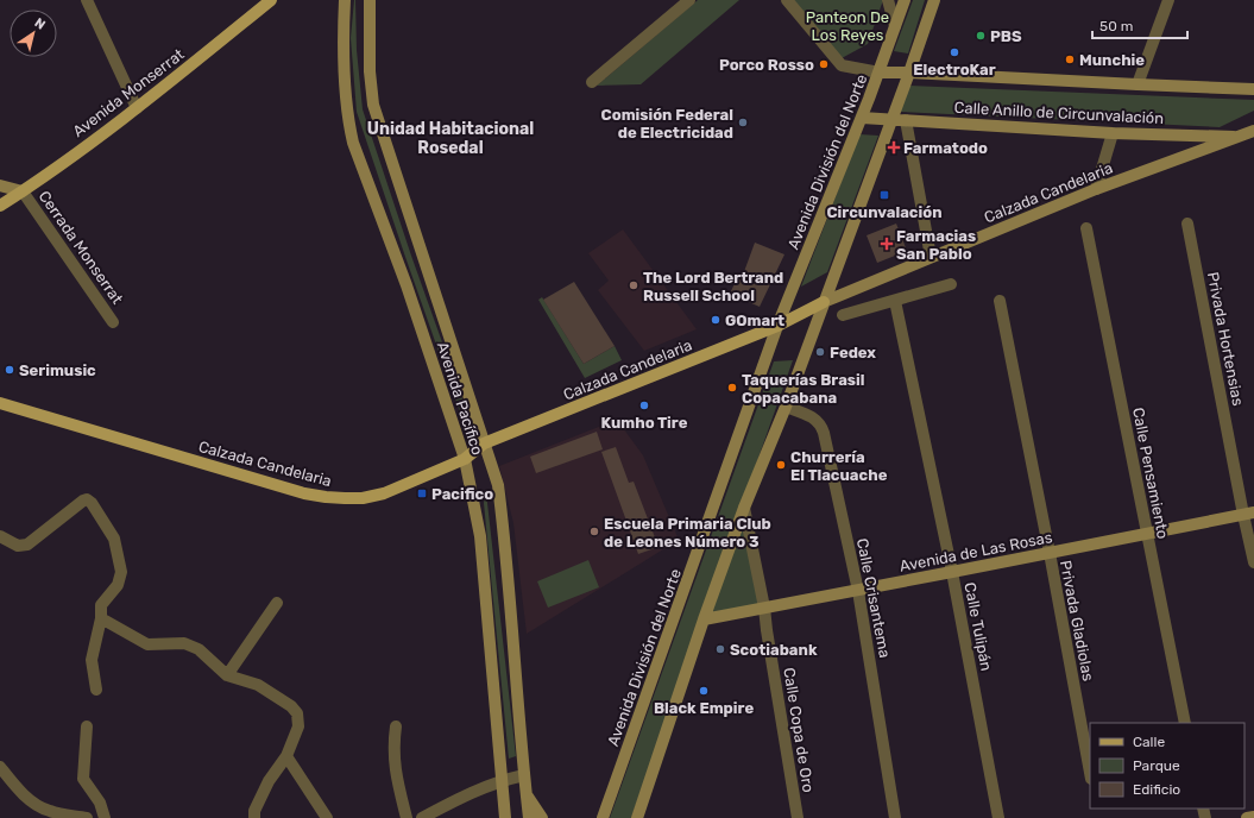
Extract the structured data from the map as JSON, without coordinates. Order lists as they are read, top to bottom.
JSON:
{
  "streets": {
    "main road": ["Avenida Monserrat", "Calzada Candelaria"],
    "street": [
      "Calle Anillo de Circunvalación",
      "Avenida División del Norte",
      "Cerrada Monserrat",
      "Privada Hortensias",
      "Avenida Pacífico",
      "Calle Pensamiento",
      "Avenida de Las Rosas",
      "Calle Crisantema",
      "Privada Gladiolas",
      "Calle Tulipán",
      "Calle Copa de Oro"
    ]
  },
  "crossings": [
    ["Avenida Monserrat", "Cerrada Monserrat"],
    ["Calle Anillo de Circunvalación", "Avenida División del Norte"],
    ["Calle Anillo de Circunvalación", "Calzada Candelaria"],
    ["Avenida División del Norte", "Calzada Candelaria"],
    ["Calzada Candelaria", "Avenida Pacífico"],
    ["Privada Hortensias", "Avenida de Las Rosas"],
    ["Calle Pensamiento", "Avenida de Las Rosas"],
    ["Avenida de Las Rosas", "Calle Crisantema"],
    ["Avenida de Las Rosas", "Privada Gladiolas"],
    ["Avenida de Las Rosas", "Calle Tulipán"],
    ["Avenida de Las Rosas", "Calle Copa de Oro"]
  ],
  "districts": ["Unidad Habitacional Rosedal"],
  "parks": ["Panteon De Los Reyes"],
  "places": {
    "other": [
      "PBS",
      "ElectroKar",
      "Munchie",
      "Porco Rosso",
      "Comisión Federal de Electricidad",
      "The Lord Bertrand Russell School",
      "GOmart",
      "Fedex",
      "Serimusic",
      "Taquerías Brasil Copacabana",
      "Kumho Tire",
      "Churrería El Tlacuache",
      "Escuela Primaria Club de Leones Número 3",
      "Scotiabank",
      "Black Empire"
    ],
    "health": ["Farmatodo", "Farmacias San Pablo"],
    "transit": ["Circunvalación", "Pacifico"]
  },
  "legend": ["Calle", "Parque", "Edificio"],
  "scale_bar": "50 m",
  "north": "top right"
}
